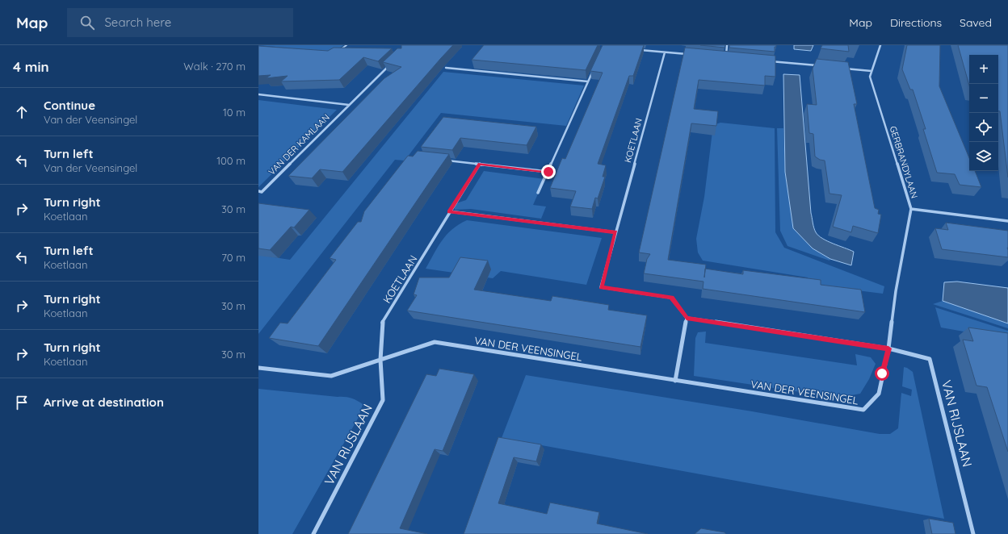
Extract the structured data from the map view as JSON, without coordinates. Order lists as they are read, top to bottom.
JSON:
{
  "streets": {
    "street": [
      "KOETLAAN",
      "VAN DER KAMLAAN",
      "GERBRANDYLAAN",
      "VAN DER VEENSINGEL",
      "VAN RIJSLAAN"
    ]
  },
  "crossings": [
    ["KOETLAAN", "VAN DER VEENSINGEL"],
    ["KOETLAAN", "VAN RIJSLAAN"],
    ["GERBRANDYLAAN", "VAN DER VEENSINGEL"],
    ["VAN DER VEENSINGEL", "VAN RIJSLAAN"]
  ],
  "page": {
    "header": "Map",
    "search": "Search here",
    "nav": ["Map", "Directions", "Saved"],
    "heading": ["4 min", "Walk · 270 m"],
    "map_buttons": ["+", "−"],
    "list": [
      ["Continue", "Van der Veensingel", "10 m"],
      ["Turn left", "Van der Veensingel", "100 m"],
      ["Turn right", "Koetlaan", "30 m"],
      ["Turn left", "Koetlaan", "70 m"],
      ["Turn right", "Koetlaan", "30 m"],
      ["Turn right", "Koetlaan", "30 m"],
      "Arrive at destination"
    ]
  }
}
